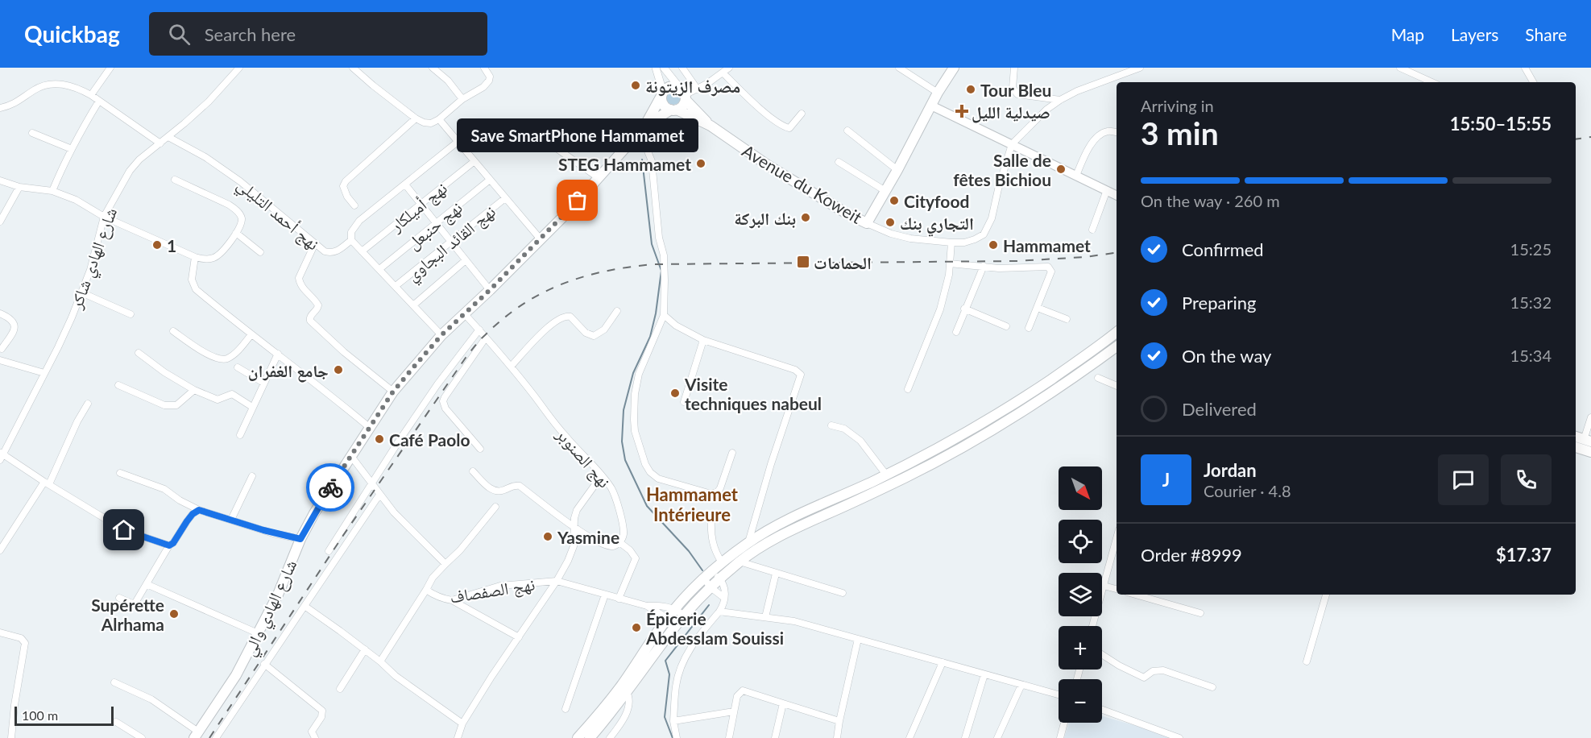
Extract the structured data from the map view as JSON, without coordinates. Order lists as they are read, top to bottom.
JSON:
{
  "streets": {
    "main road": ["Avenue du Koweit", "شارع الهادي والي"],
    "street": [
      "نهج أميلكار",
      "نهج أحمد التليلي",
      "نهج حنبعل",
      "نهج القائد البجاوي",
      "شارع الهادي شاكر",
      "نهج الصنوبر",
      "نهج الصفصاف"
    ]
  },
  "crossings": [
    ["نهج أحمد التليلي", "شارع الهادي شاكر"],
    ["نهج الصنوبر", "شارع الهادي والي"],
    ["نهج الصفصاف", "شارع الهادي والي"]
  ],
  "districts": ["Hammamet Intérieure"],
  "places": {
    "other": [
      "مصرف الزيتونة",
      "Tour Bleu",
      "STEG Hammamet",
      "Salle de fêtes Bichiou",
      "Save SmartPhone Hammamet",
      "Cityfood",
      "بنك البركة",
      "التجاري بنك",
      "1",
      "Hammamet",
      "جامع الغفران",
      "Visite techniques nabeul",
      "Café Paolo",
      "Yasmine",
      "Supérette Alrhama",
      "Épicerie Abdesslam Souissi"
    ],
    "health": ["صيدلية الليل"],
    "transit": ["الحمامات"]
  },
  "scale_bar": "100 m",
  "north": "bottom right",
  "page": {
    "header": "Quickbag",
    "search": "Search here",
    "nav": ["Map", "Layers", "Share"],
    "heading": ["3 min", "Arriving in", "15:50–15:55"],
    "panel": [
      "Jordan",
      "Courier · 4.8",
      "Order #8999",
      "$17.37"
    ],
    "bubble": "Save SmartPhone Hammamet",
    "bar": "On the way · 260 m",
    "list": [
      ["Confirmed", "15:25"],
      ["Preparing", "15:32"],
      ["On the way", "15:34"],
      "Delivered"
    ],
    "round": "J",
    "map_buttons": ["+", "−"],
    "scale": "100 m"
  }
}
